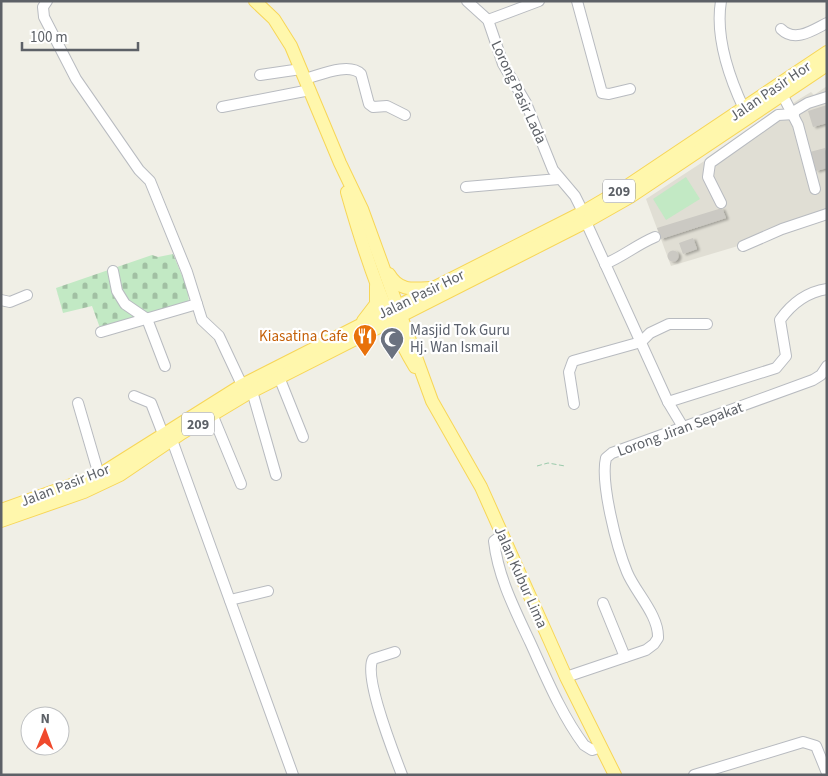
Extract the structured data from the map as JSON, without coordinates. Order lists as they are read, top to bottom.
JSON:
{
  "streets": {
    "main road": ["Jalan Pasir Hor", "209", "Jalan Kubur Lima"],
    "street": ["Lorong Pasir Lada", "Lorong Jiran Sepakat"]
  },
  "crossings": [
    ["Jalan Pasir Hor", "Lorong Pasir Lada"],
    ["Jalan Pasir Hor", "Jalan Kubur Lima"],
    ["Lorong Pasir Lada", "Lorong Jiran Sepakat"],
    ["Lorong Jiran Sepakat", "Jalan Kubur Lima"]
  ],
  "places": {
    "restaurant": ["Kiasatina Cafe"],
    "mosque": ["Masjid Tok Guru Hj. Wan Ismail"]
  },
  "scale_bar": "100 m",
  "north": "top"
}
